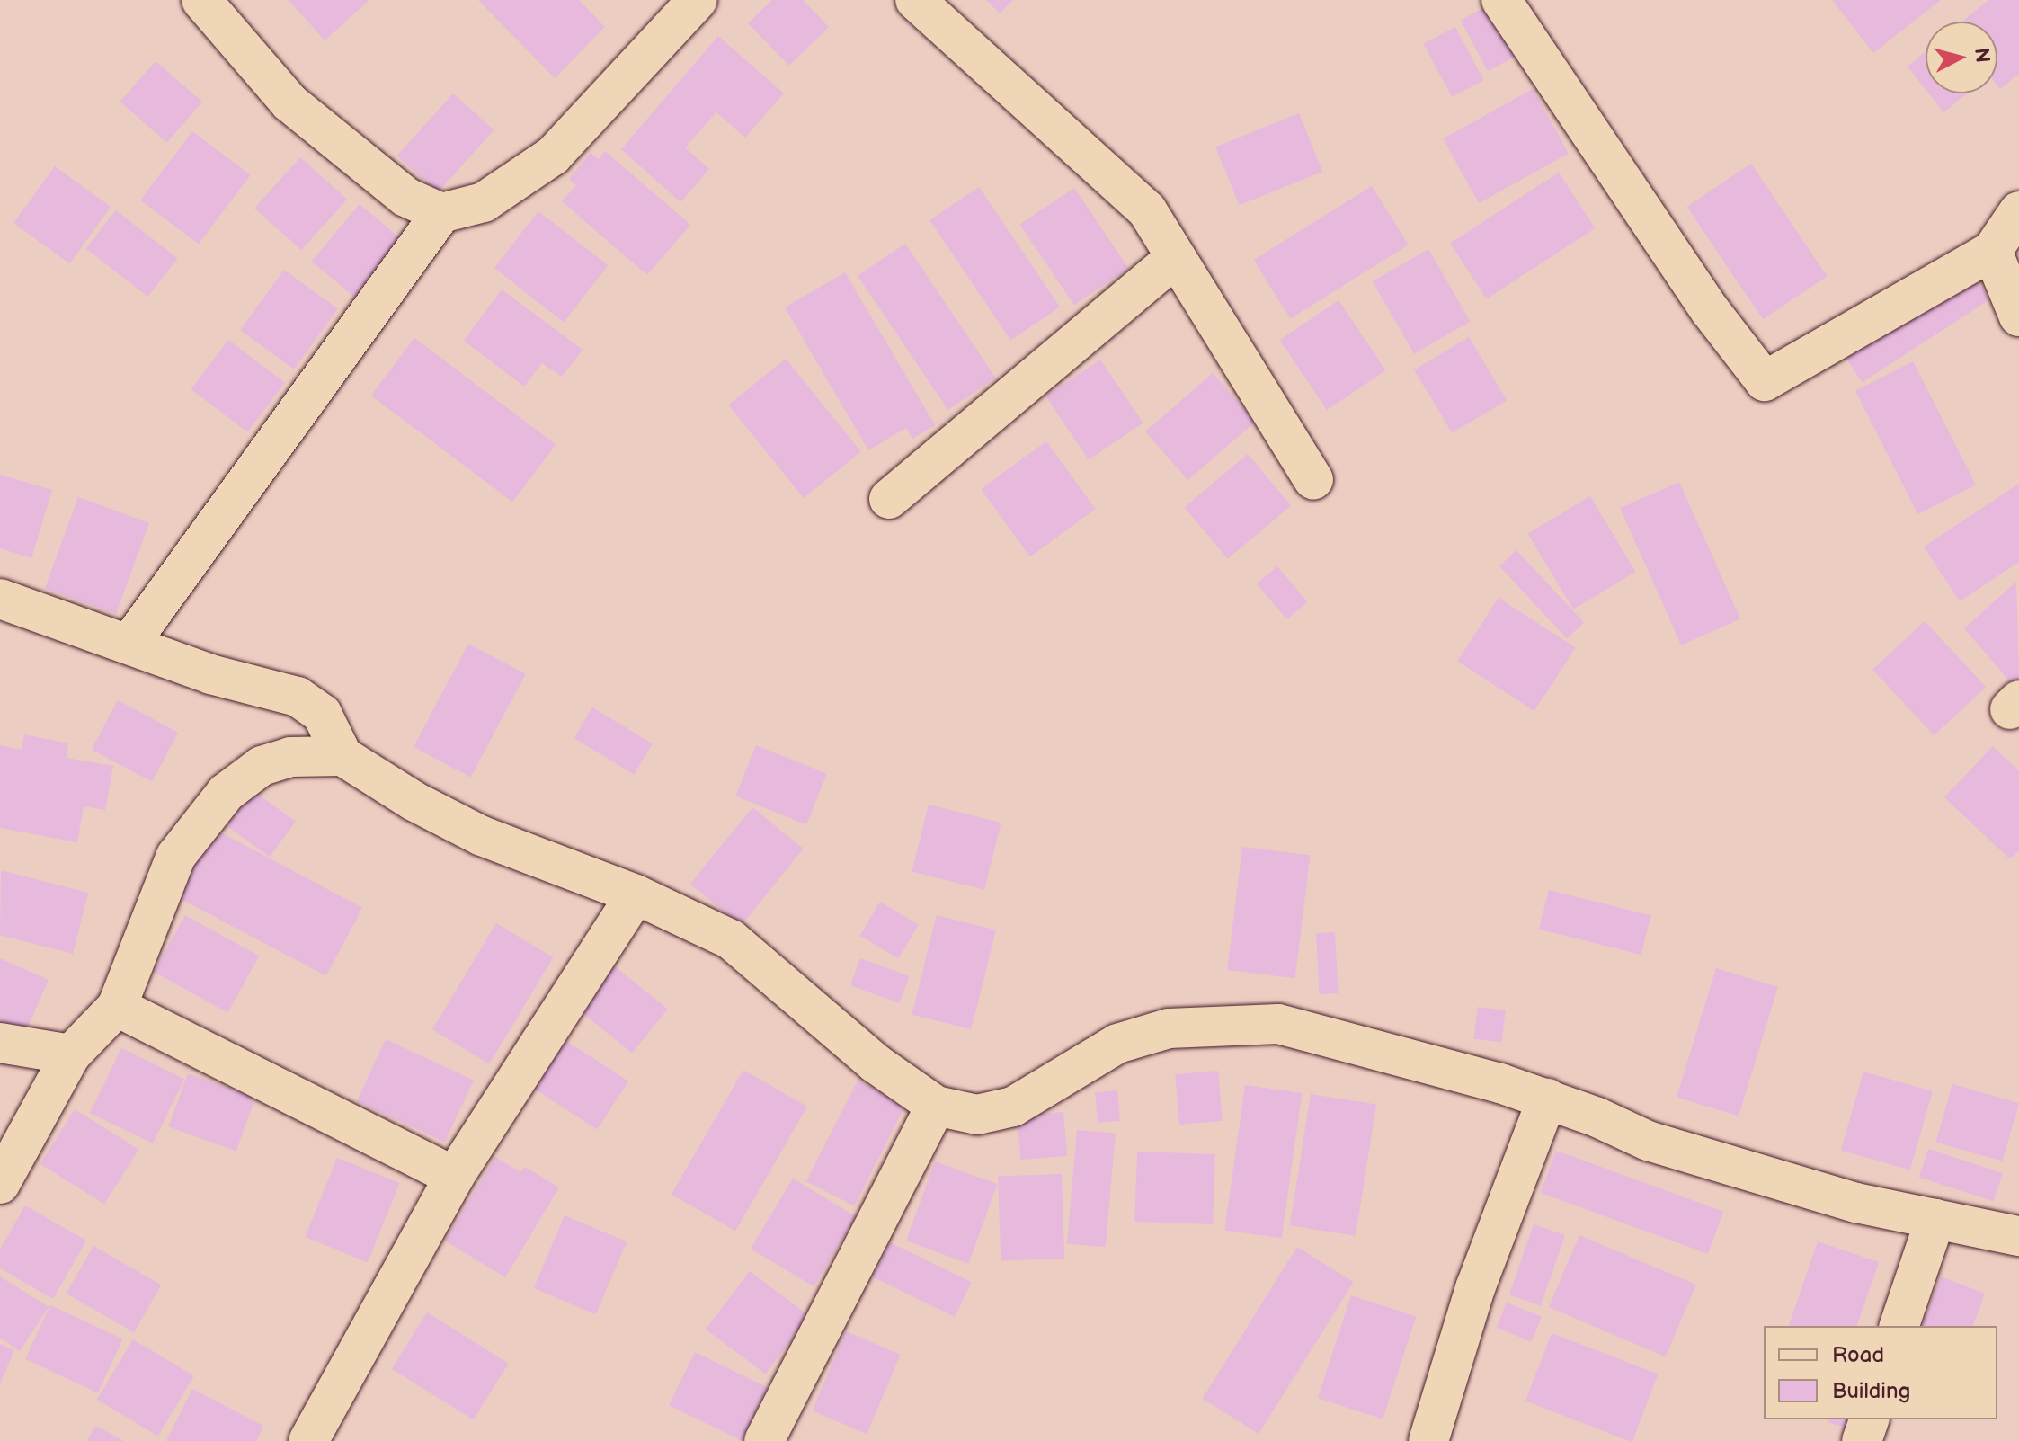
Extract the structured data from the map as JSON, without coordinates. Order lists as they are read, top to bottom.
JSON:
{
  "legend": ["Road", "Building"],
  "north": "right"
}
